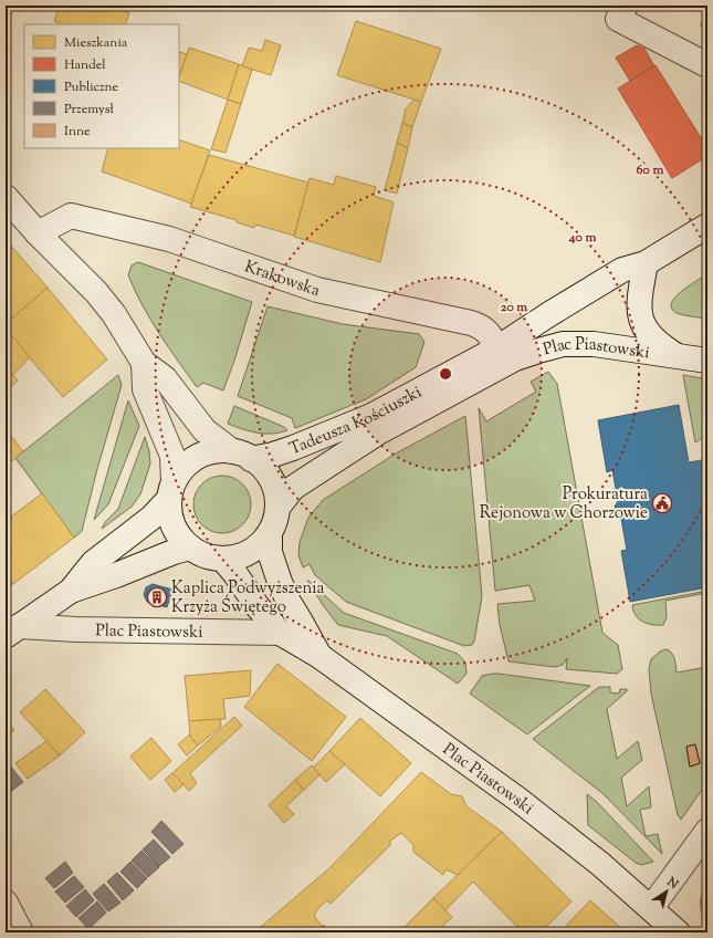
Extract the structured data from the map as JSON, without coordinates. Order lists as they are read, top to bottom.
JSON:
{
  "streets": {
    "street": ["Krakowska", "Plac Piastowski", "Tadeusza Kościuszki"]
  },
  "crossings": [
    ["Krakowska", "Tadeusza Kościuszki"],
    ["Plac Piastowski", "Tadeusza Kościuszki"]
  ],
  "places": {
    "public building": ["Prokuratura Rejonowa w Chorzowie"],
    "building": ["Kaplica Podwyższenia Krzyża Świętego"]
  },
  "legend": [
    "Mieszkania",
    "Handel",
    "Publiczne",
    "Przemysł",
    "Inne"
  ],
  "north": "top right",
  "rings": ["60 m", "40 m", "20 m"]
}
